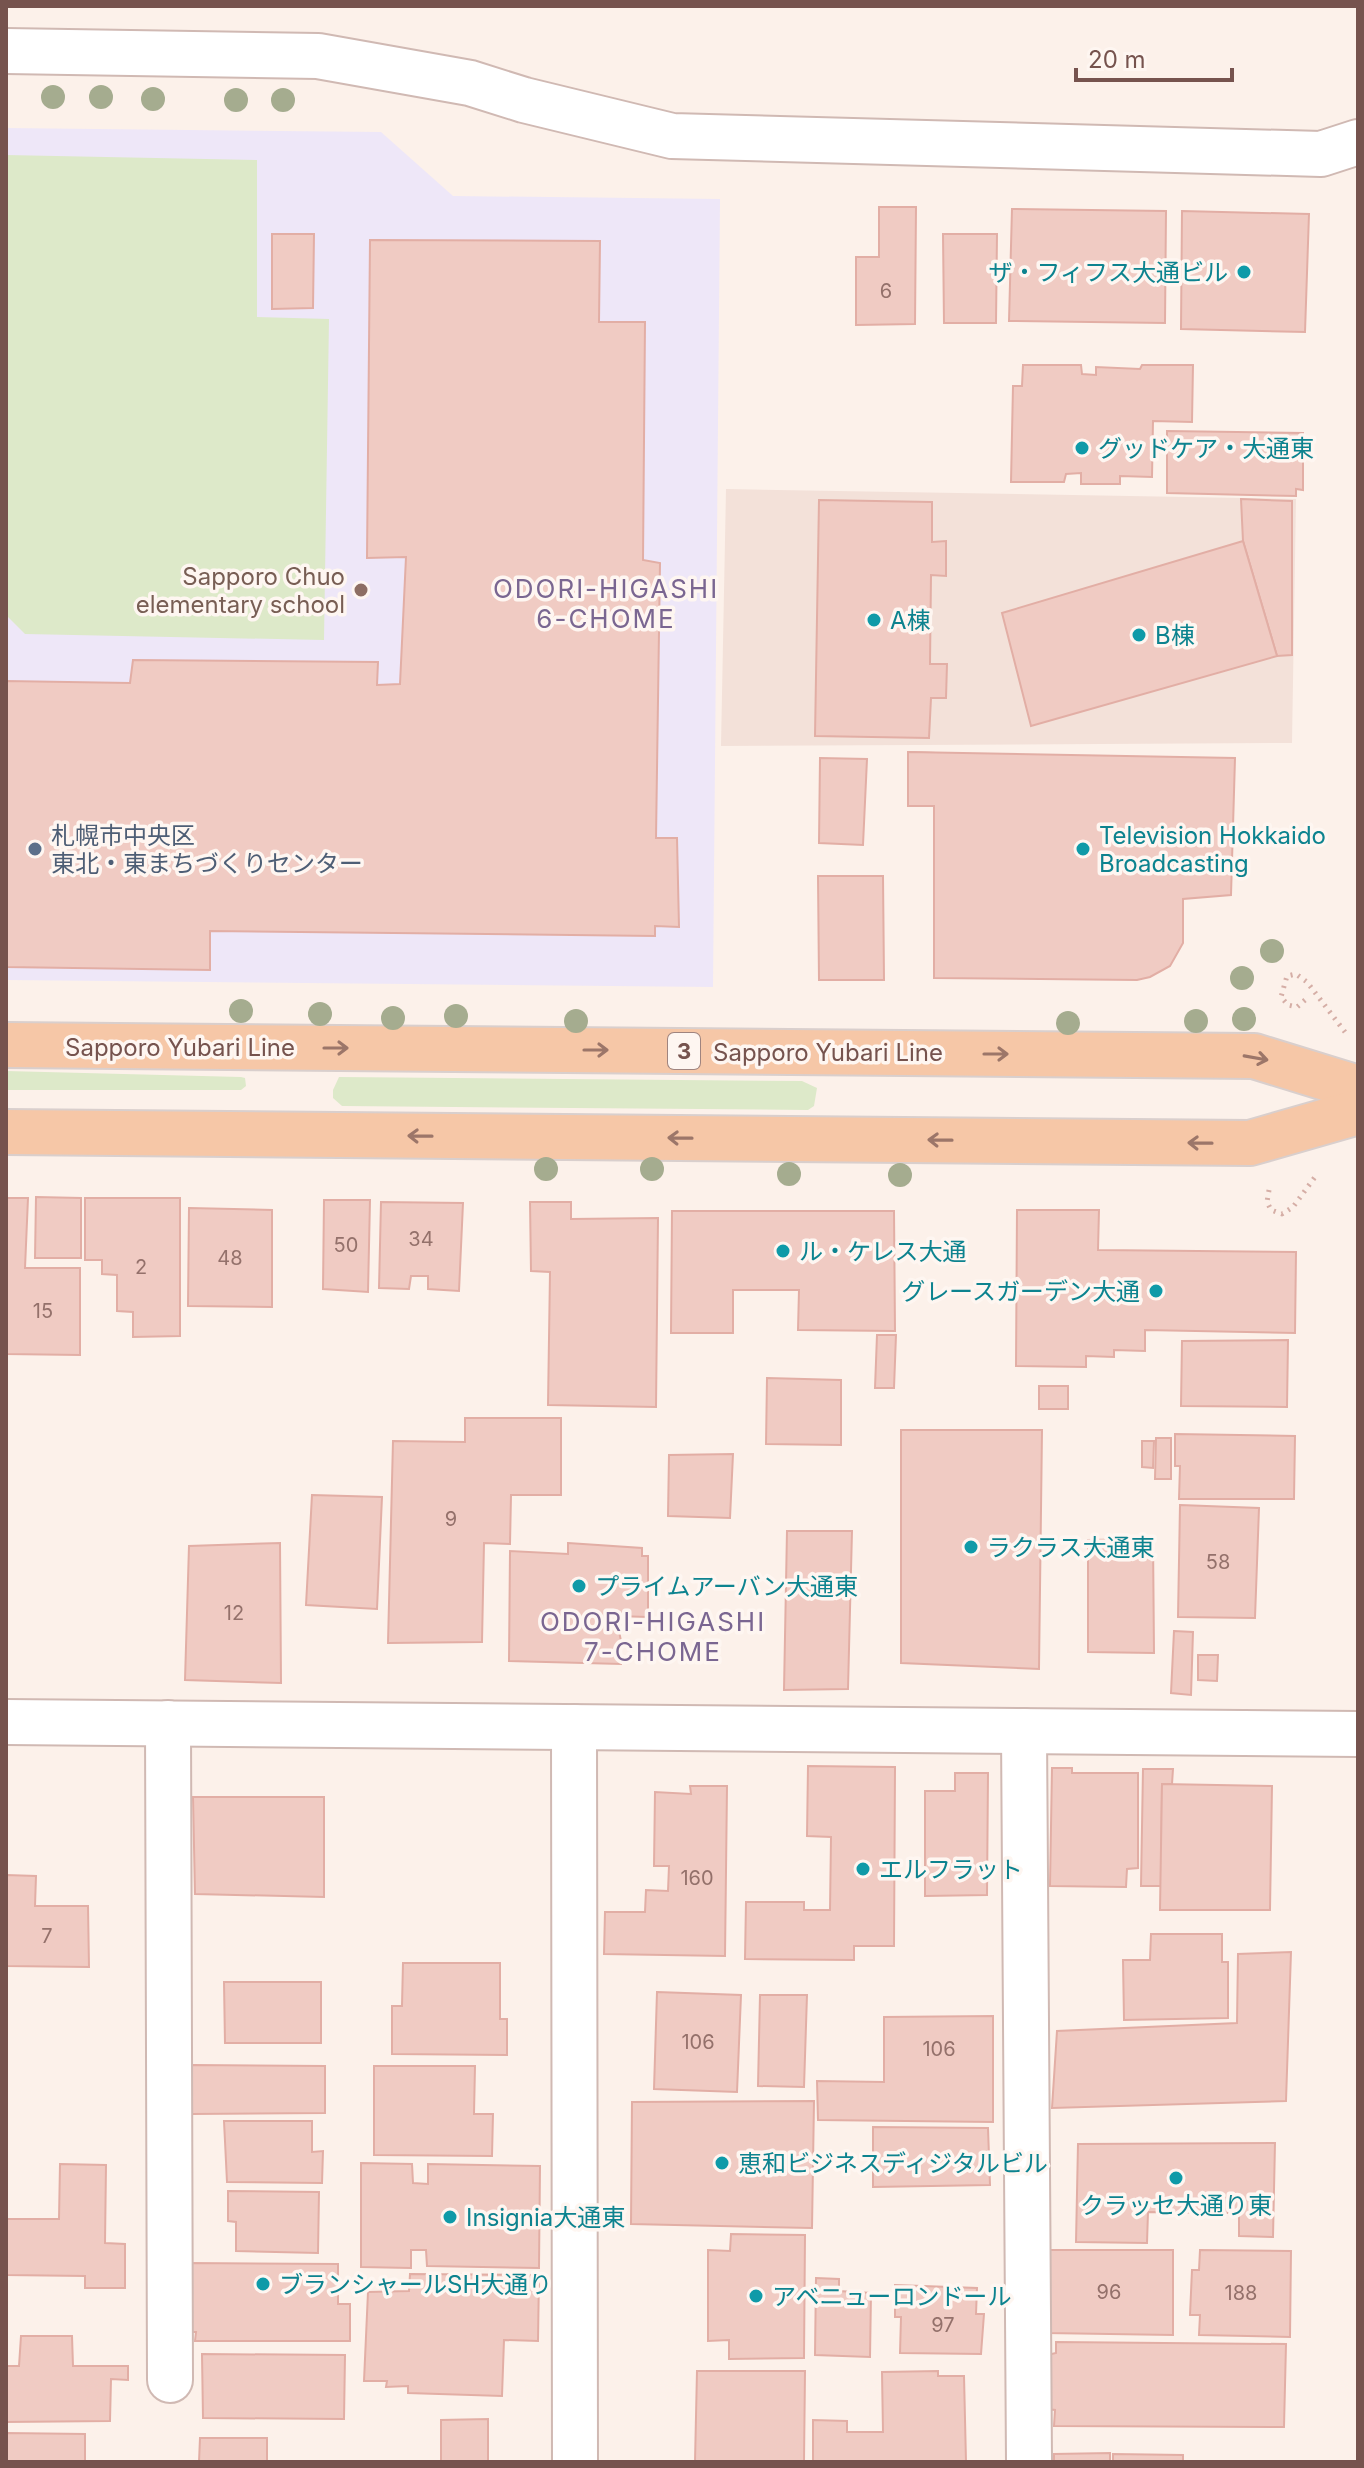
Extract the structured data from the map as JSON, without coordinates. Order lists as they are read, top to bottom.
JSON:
{
  "streets": {
    "main road": ["Sapporo Yubari Line", "3"]
  },
  "districts": ["ODORI-HIGASHI 6-CHOME", "ODORI-HIGASHI 7-CHOME"],
  "places": [
    "ザ・フィフス大通ビル",
    "グッドケア・大通東",
    "Sapporo Chuo elementary school",
    "A棟",
    "B棟",
    "札幌市中央区 東北・東まちづくりセンター",
    "Television Hokkaido Broadcasting",
    "ル・ケレス大通",
    "グレースガーデン大通",
    "ラクラス大通東",
    "プライムアーバン大通東",
    "エルフラット",
    "恵和ビジネスディジタルビル",
    "クラッセ大通り東",
    "Insignia大通東",
    "ブランシャールSH大通り",
    "アベニューロンドール"
  ],
  "house_numbers": [
    "6",
    "34",
    "50",
    "48",
    "2",
    "15",
    "9",
    "58",
    "12",
    "160",
    "7",
    "106",
    "106",
    "96",
    "188",
    "97"
  ],
  "scale_bar": "20 m"
}
